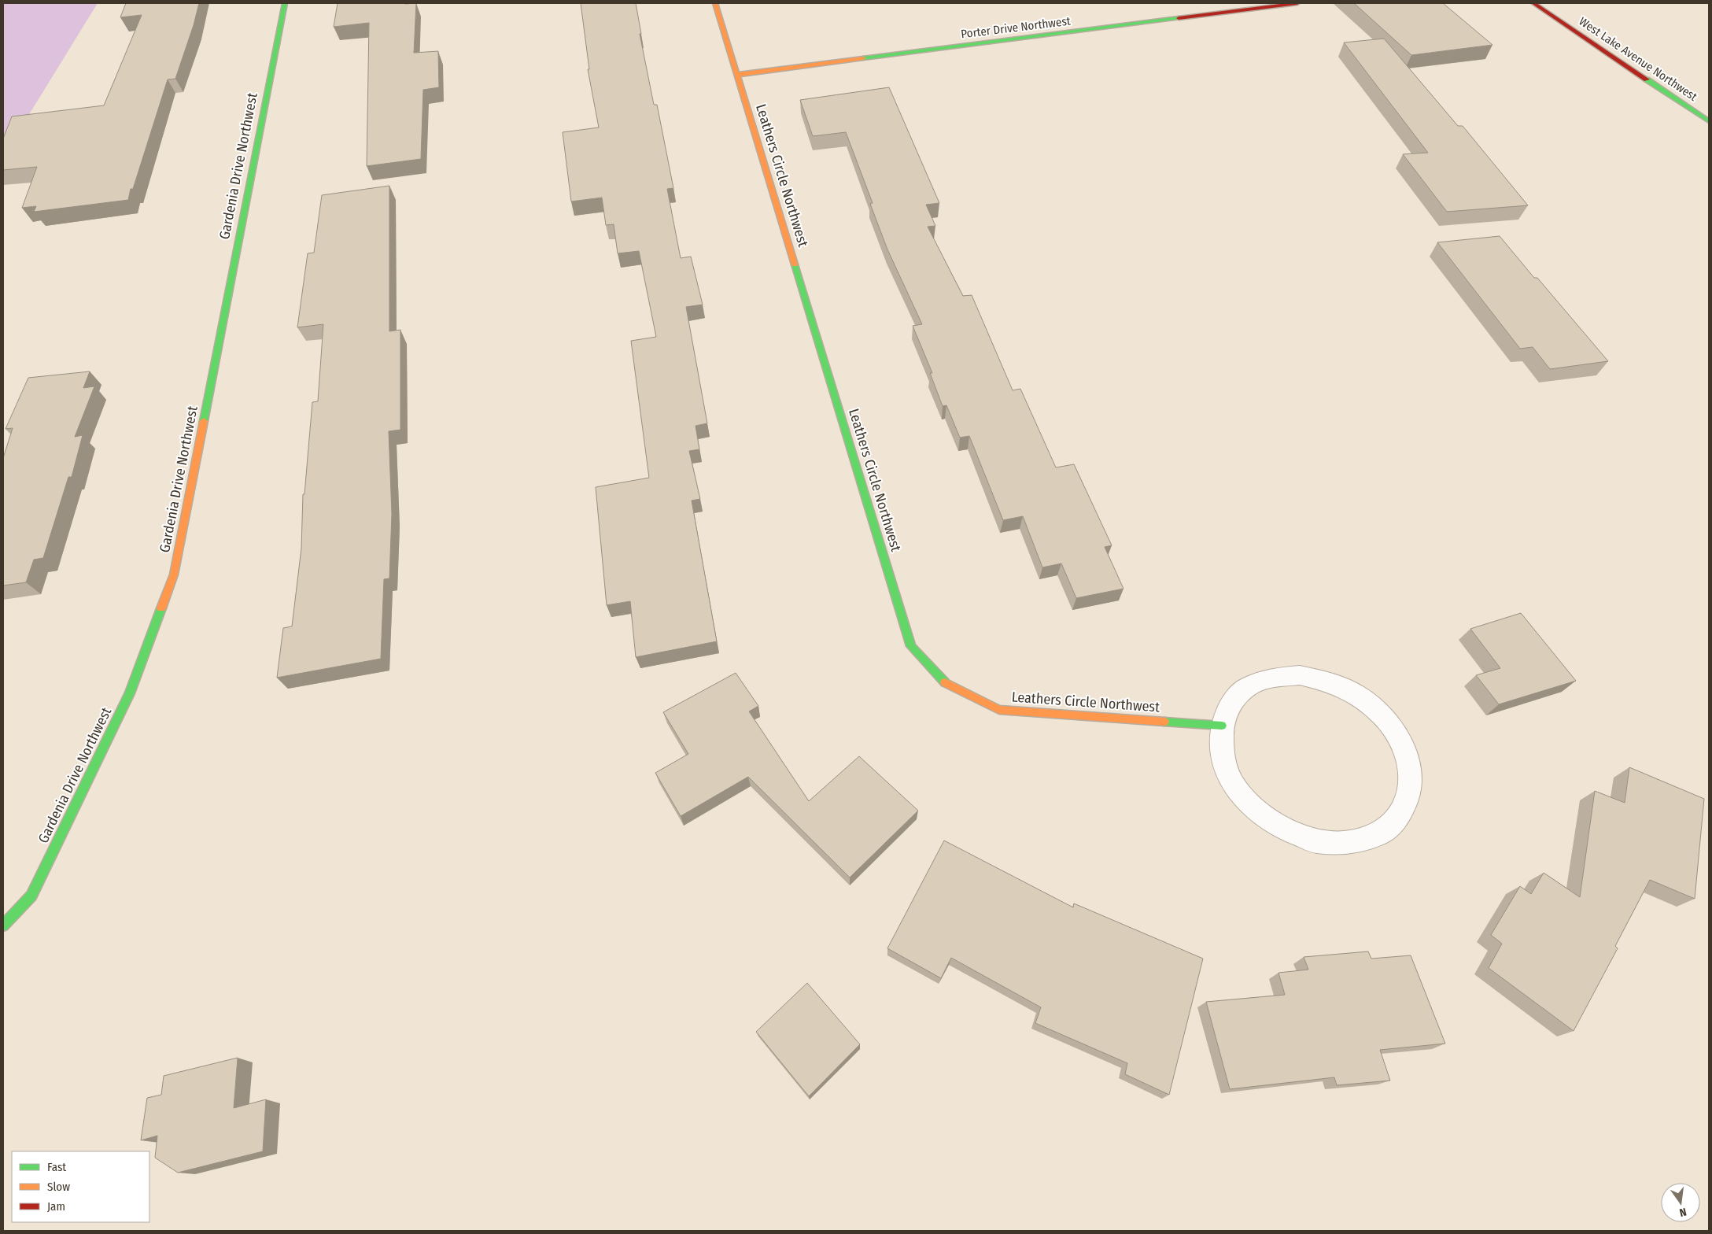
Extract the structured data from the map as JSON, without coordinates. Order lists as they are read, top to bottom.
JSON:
{
  "streets": {
    "street": [
      "Porter Drive Northwest",
      "West Lake Avenue Northwest",
      "Gardenia Drive Northwest",
      "Leathers Circle Northwest"
    ]
  },
  "crossings": [
    ["Porter Drive Northwest", "Leathers Circle Northwest"]
  ],
  "legend": ["Fast", "Slow", "Jam"],
  "north": "bottom"
}
